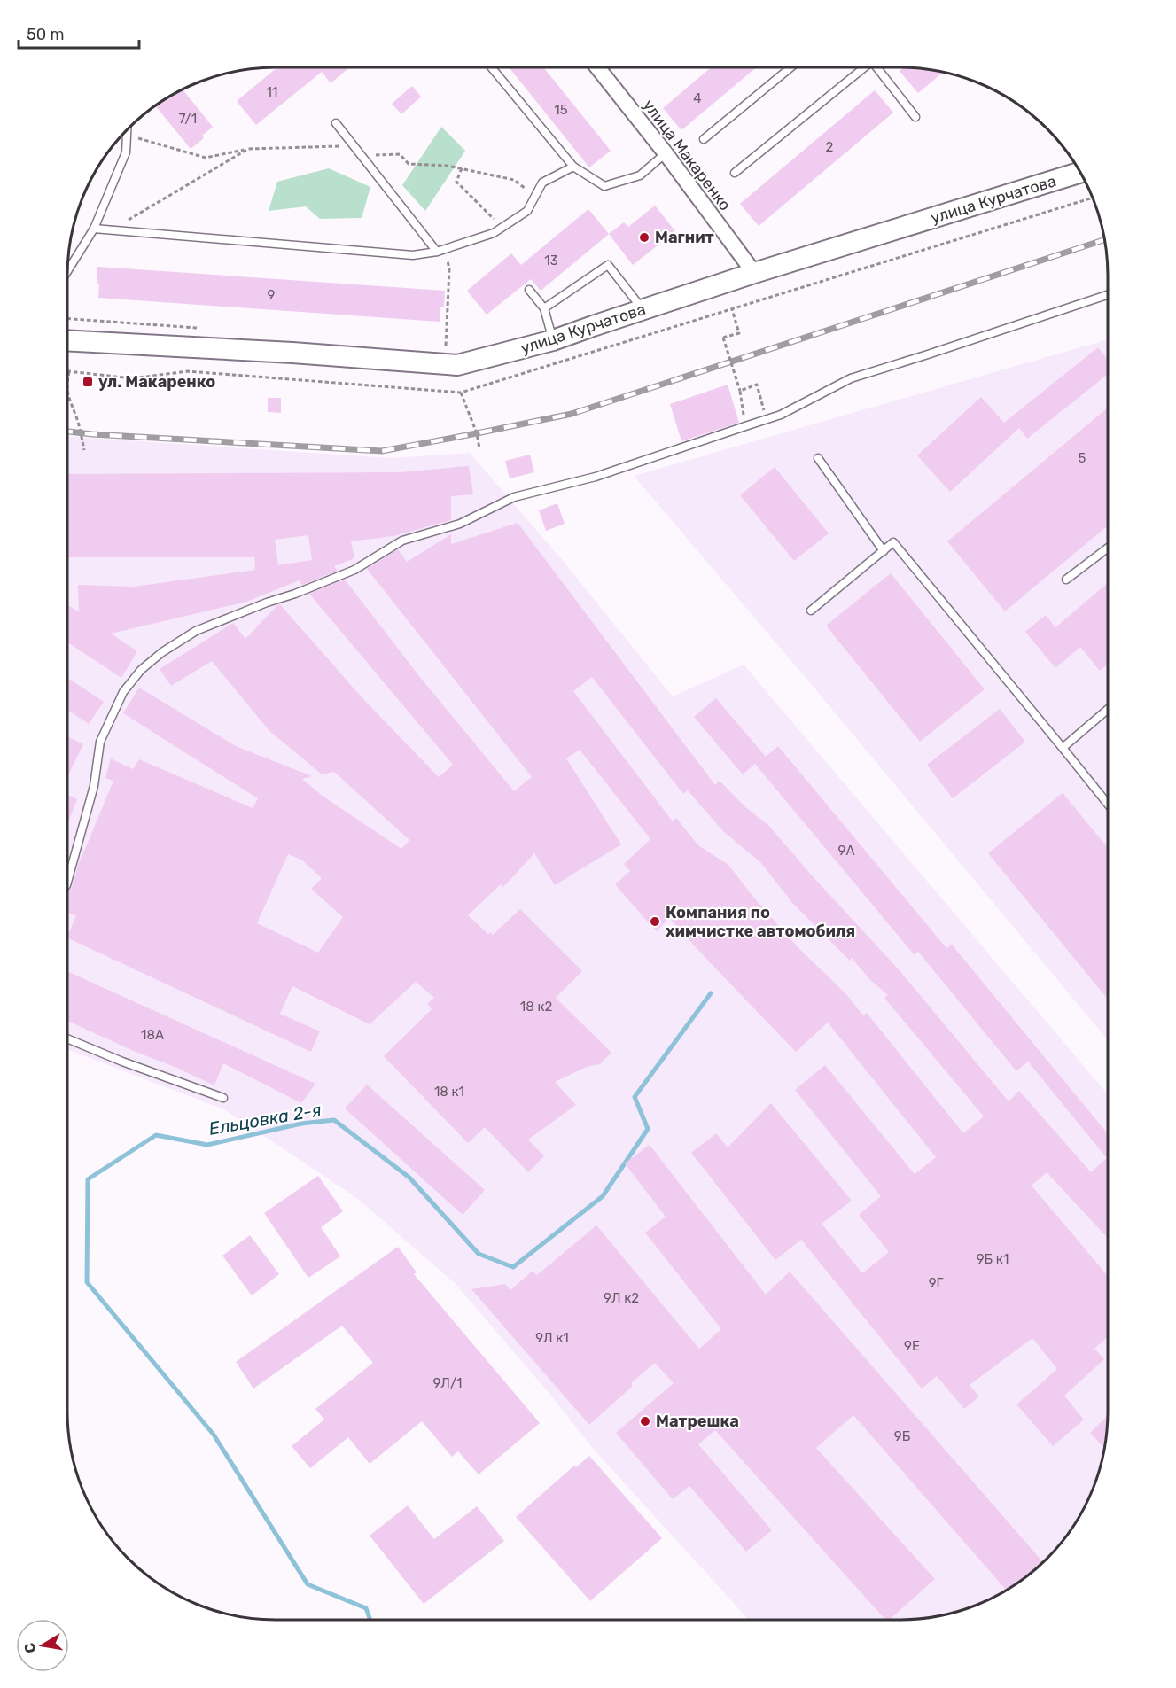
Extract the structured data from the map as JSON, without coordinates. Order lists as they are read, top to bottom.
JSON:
{
  "streets": {
    "main road": ["улица Курчатова"],
    "street": ["улица Макаренко"]
  },
  "crossings": [
    ["улица Макаренко", "улица Курчатова"]
  ],
  "water": ["Ельцовка 2-я"],
  "places": {
    "other": ["Магнит", "Компания по химчистке автомобиля", "Матрешка"],
    "transit": ["ул. Макаренко"]
  },
  "house_numbers": [
    "11",
    "4",
    "15",
    "7/1",
    "2",
    "13",
    "9",
    "5",
    "9А",
    "18 к2",
    "18А",
    "18 к1",
    "9Б к1",
    "9Г",
    "9Л к2",
    "9Л к1",
    "9Е",
    "9Л/1",
    "9Б"
  ],
  "scale_bar": "50 m",
  "north": "left"
}
